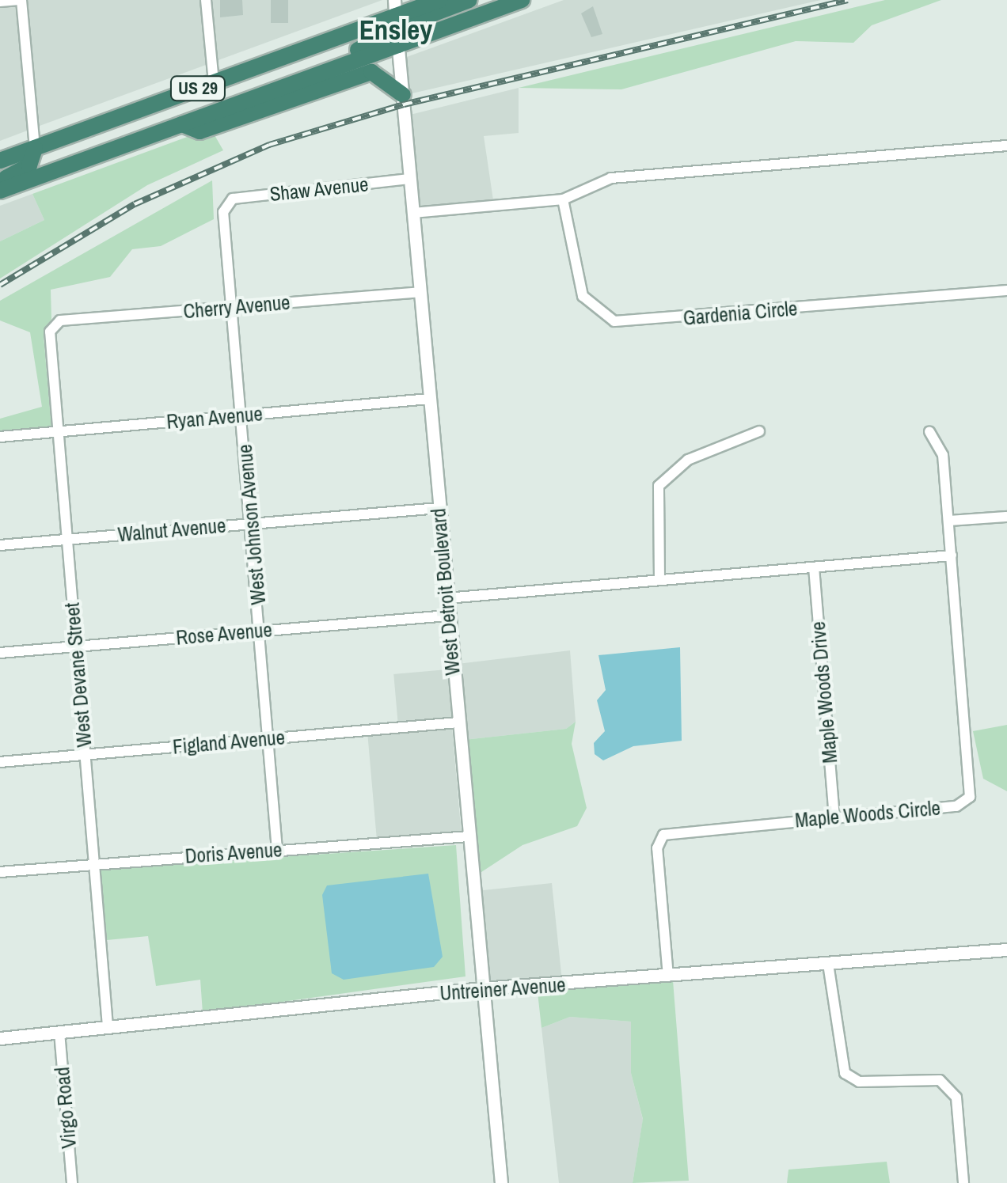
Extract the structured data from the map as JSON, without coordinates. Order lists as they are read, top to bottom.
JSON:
{
  "streets": {
    "highway": ["US 29"],
    "street": [
      "Shaw Avenue",
      "Cherry Avenue",
      "Gardenia Circle",
      "Ryan Avenue",
      "West Johnson Avenue",
      "Walnut Avenue",
      "West Detroit Boulevard",
      "Rose Avenue",
      "West Devane Street",
      "Maple Woods Drive",
      "Figland Avenue",
      "Maple Woods Circle",
      "Doris Avenue",
      "Untreiner Avenue",
      "Virgo Road"
    ]
  },
  "crossings": [
    ["US 29", "West Detroit Boulevard"],
    ["Shaw Avenue", "West Johnson Avenue"],
    ["Shaw Avenue", "West Detroit Boulevard"],
    ["Cherry Avenue", "West Johnson Avenue"],
    ["Cherry Avenue", "West Detroit Boulevard"],
    ["Cherry Avenue", "West Devane Street"],
    ["Ryan Avenue", "West Johnson Avenue"],
    ["Ryan Avenue", "West Detroit Boulevard"],
    ["Ryan Avenue", "West Devane Street"],
    ["West Johnson Avenue", "Walnut Avenue"],
    ["West Johnson Avenue", "Rose Avenue"],
    ["West Johnson Avenue", "Figland Avenue"],
    ["West Johnson Avenue", "Doris Avenue"],
    ["Walnut Avenue", "West Detroit Boulevard"],
    ["Walnut Avenue", "West Devane Street"],
    ["West Detroit Boulevard", "Rose Avenue"],
    ["West Detroit Boulevard", "Figland Avenue"],
    ["West Detroit Boulevard", "Doris Avenue"],
    ["West Detroit Boulevard", "Untreiner Avenue"],
    ["Rose Avenue", "West Devane Street"],
    ["West Devane Street", "Figland Avenue"],
    ["West Devane Street", "Doris Avenue"],
    ["West Devane Street", "Untreiner Avenue"],
    ["Maple Woods Drive", "Maple Woods Circle"],
    ["Maple Woods Circle", "Untreiner Avenue"],
    ["Untreiner Avenue", "Virgo Road"]
  ],
  "districts": ["Ensley"]
}
